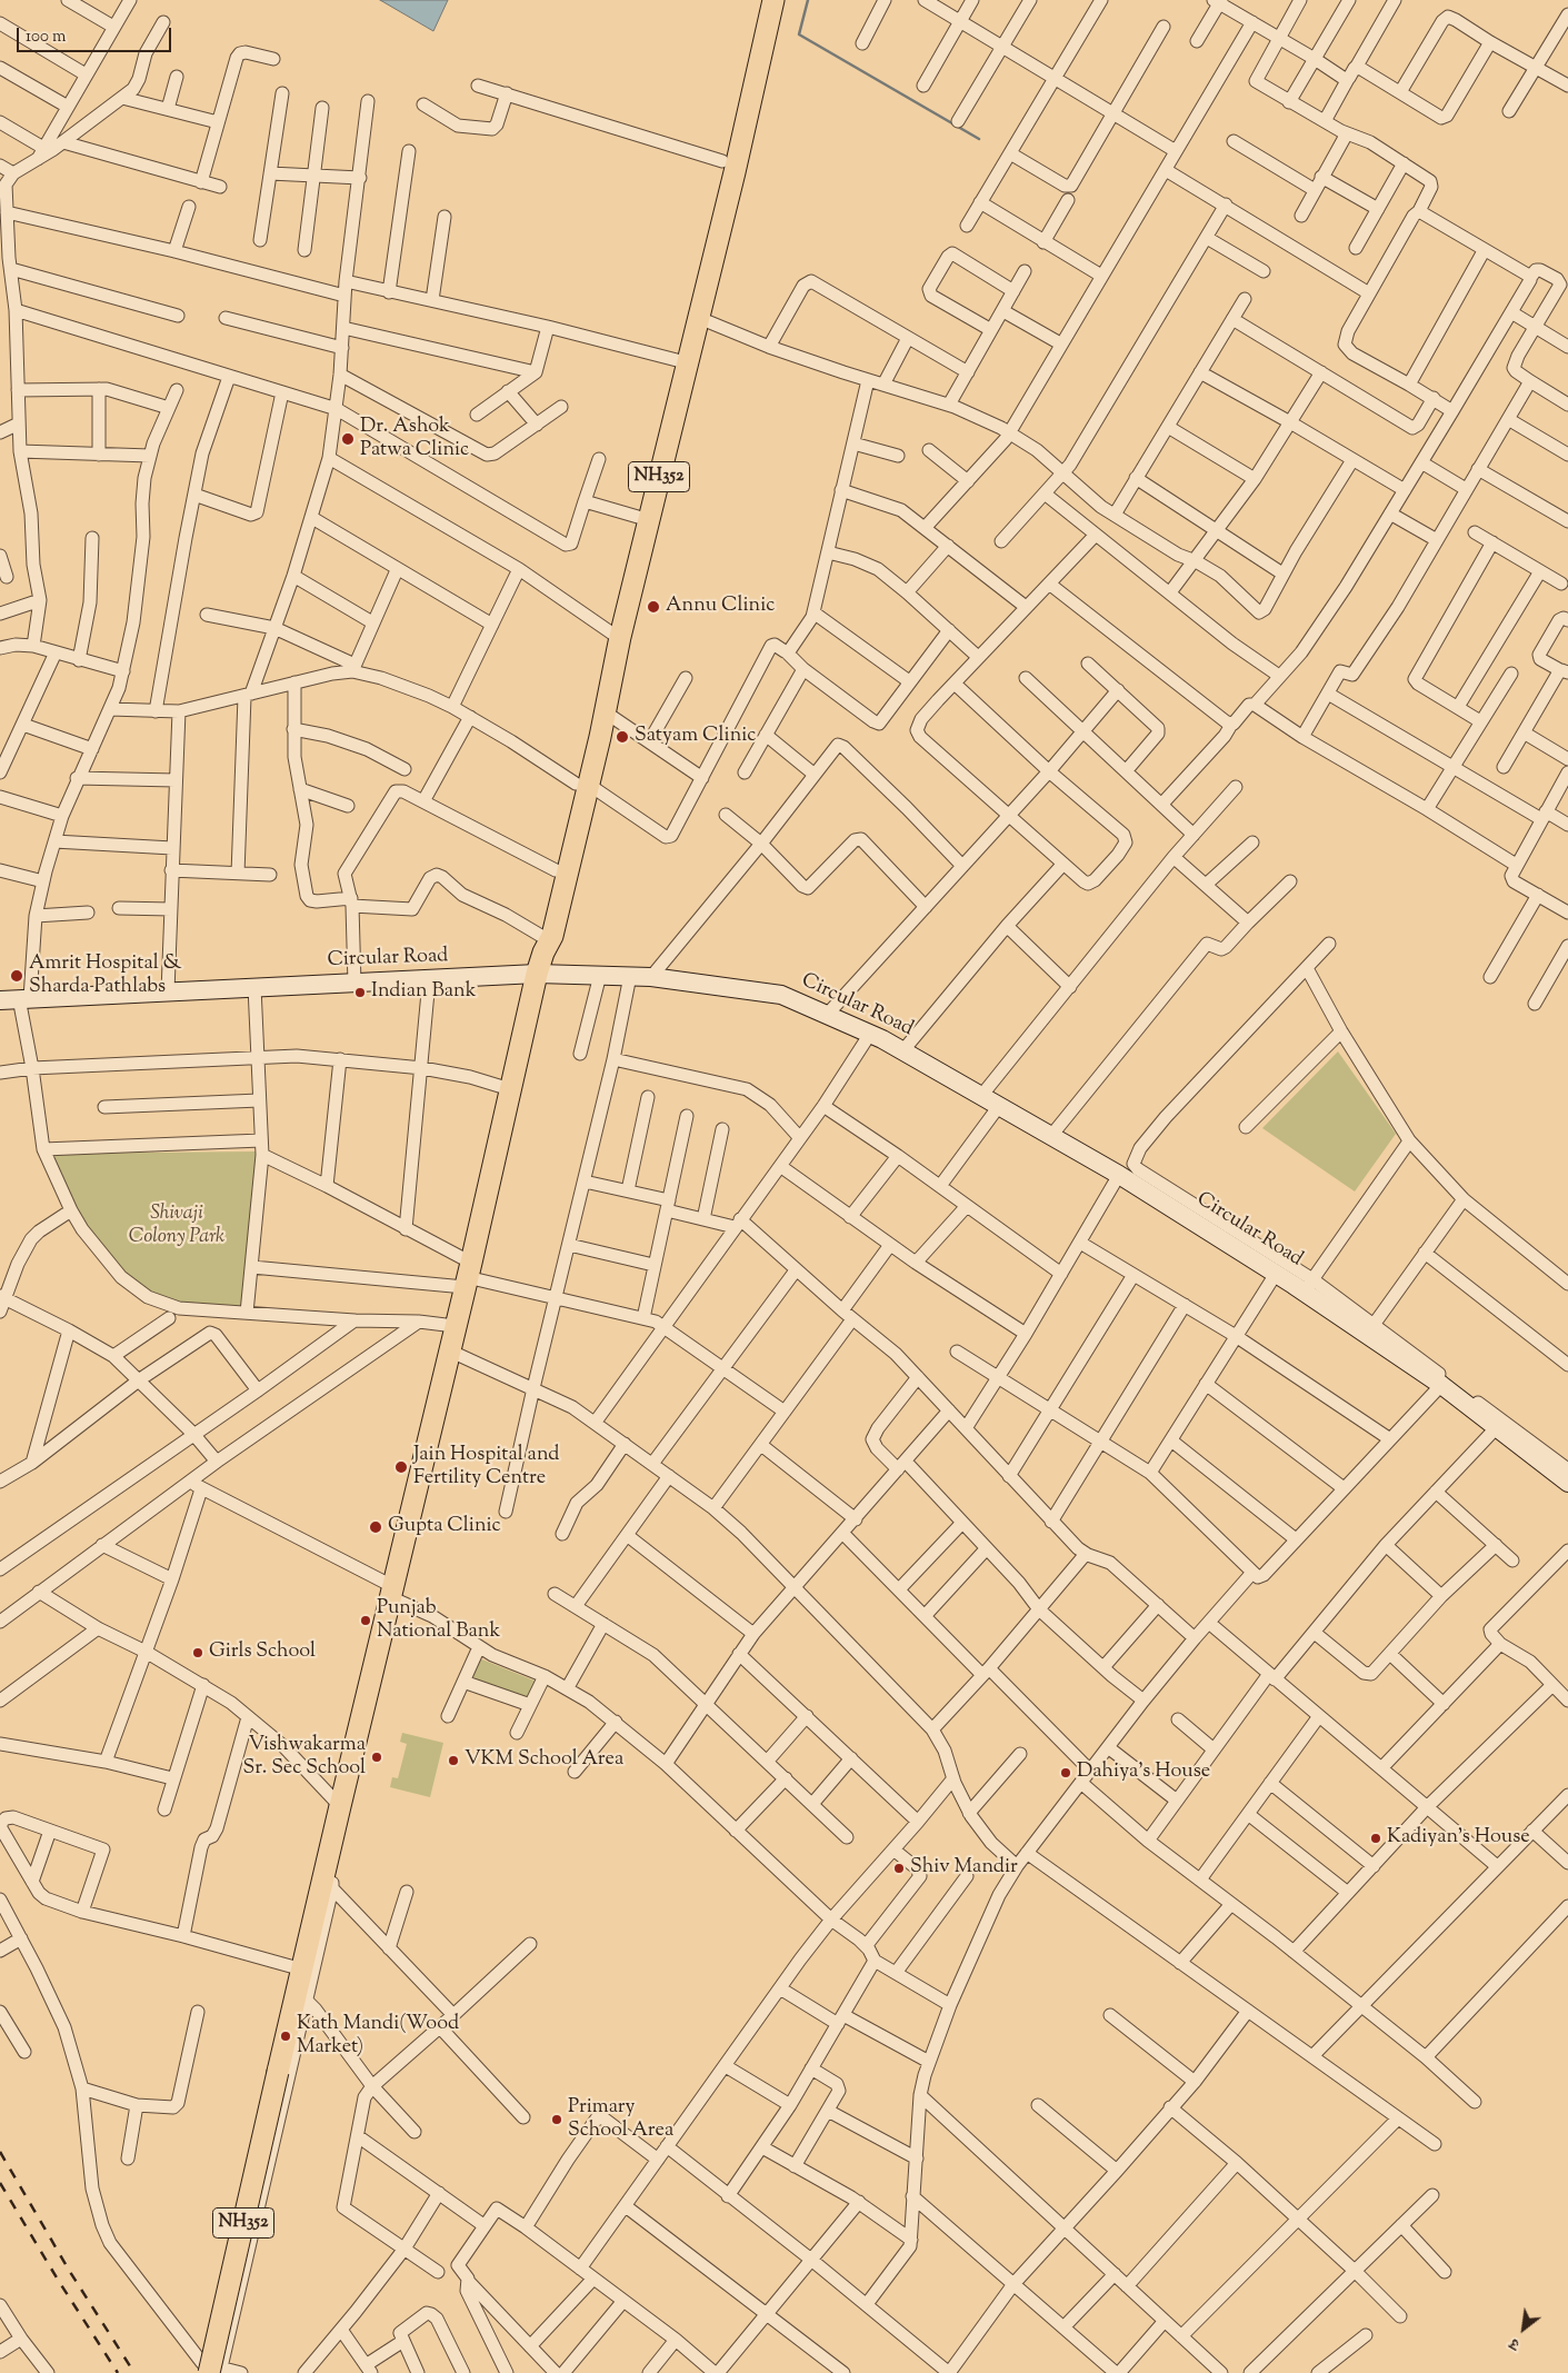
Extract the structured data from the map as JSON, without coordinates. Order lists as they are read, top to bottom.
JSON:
{
  "streets": {
    "highway": ["NH352"],
    "main road": ["Circular Road"]
  },
  "crossings": [
    ["NH352", "Circular Road"]
  ],
  "parks": ["Shivaji Colony Park"],
  "places": [
    "Dr. Ashok Patwa Clinic",
    "Annu Clinic",
    "Satyam Clinic",
    "Amrit Hospital & Sharda Pathlabs",
    "Indian Bank",
    "Jain Hospital and Fertility Centre",
    "Gupta Clinic",
    "Punjab National Bank",
    "Girls School",
    "Vishwakarma Sr. Sec School",
    "VKM School Area",
    "Dahiya's House",
    "Kadiyan's House",
    "Shiv Mandir",
    "Kath Mandi(Wood Market)",
    "Primary School Area"
  ],
  "scale_bar": "100 m",
  "north": "bottom left"
}
